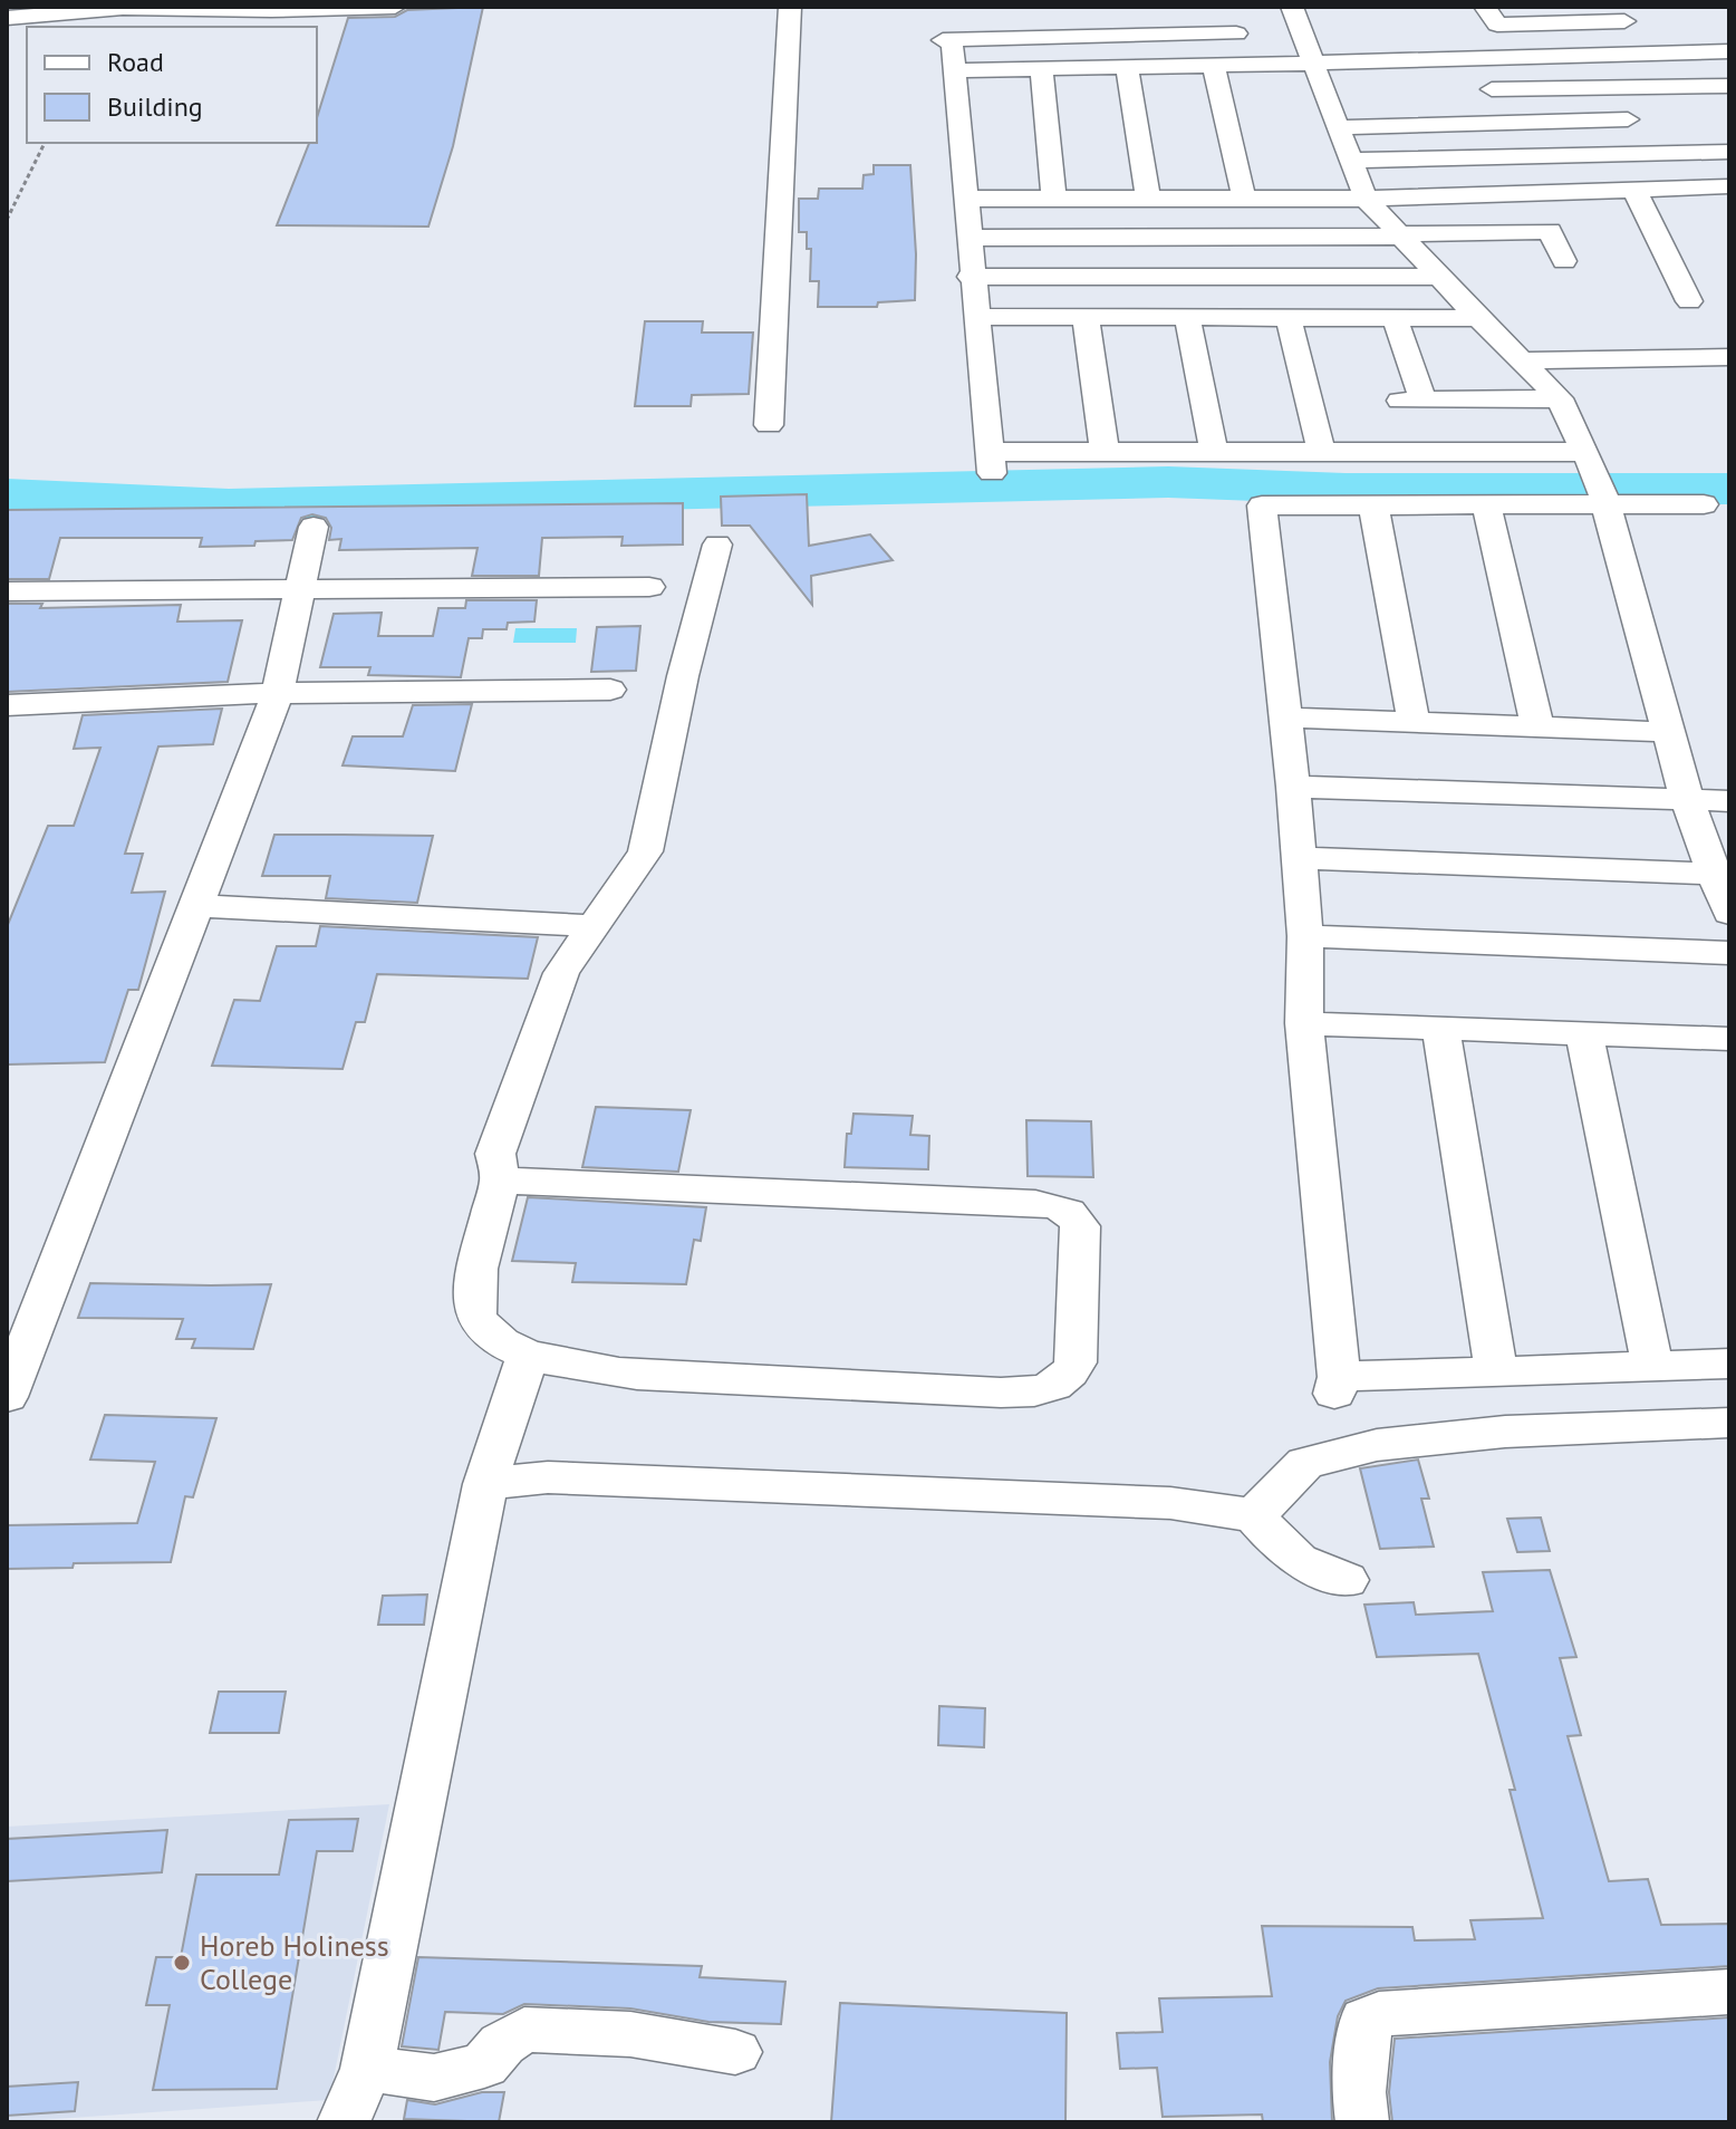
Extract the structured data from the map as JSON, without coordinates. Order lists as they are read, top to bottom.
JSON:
{
  "places": ["Horeb Holiness College"],
  "legend": ["Road", "Building"]
}
